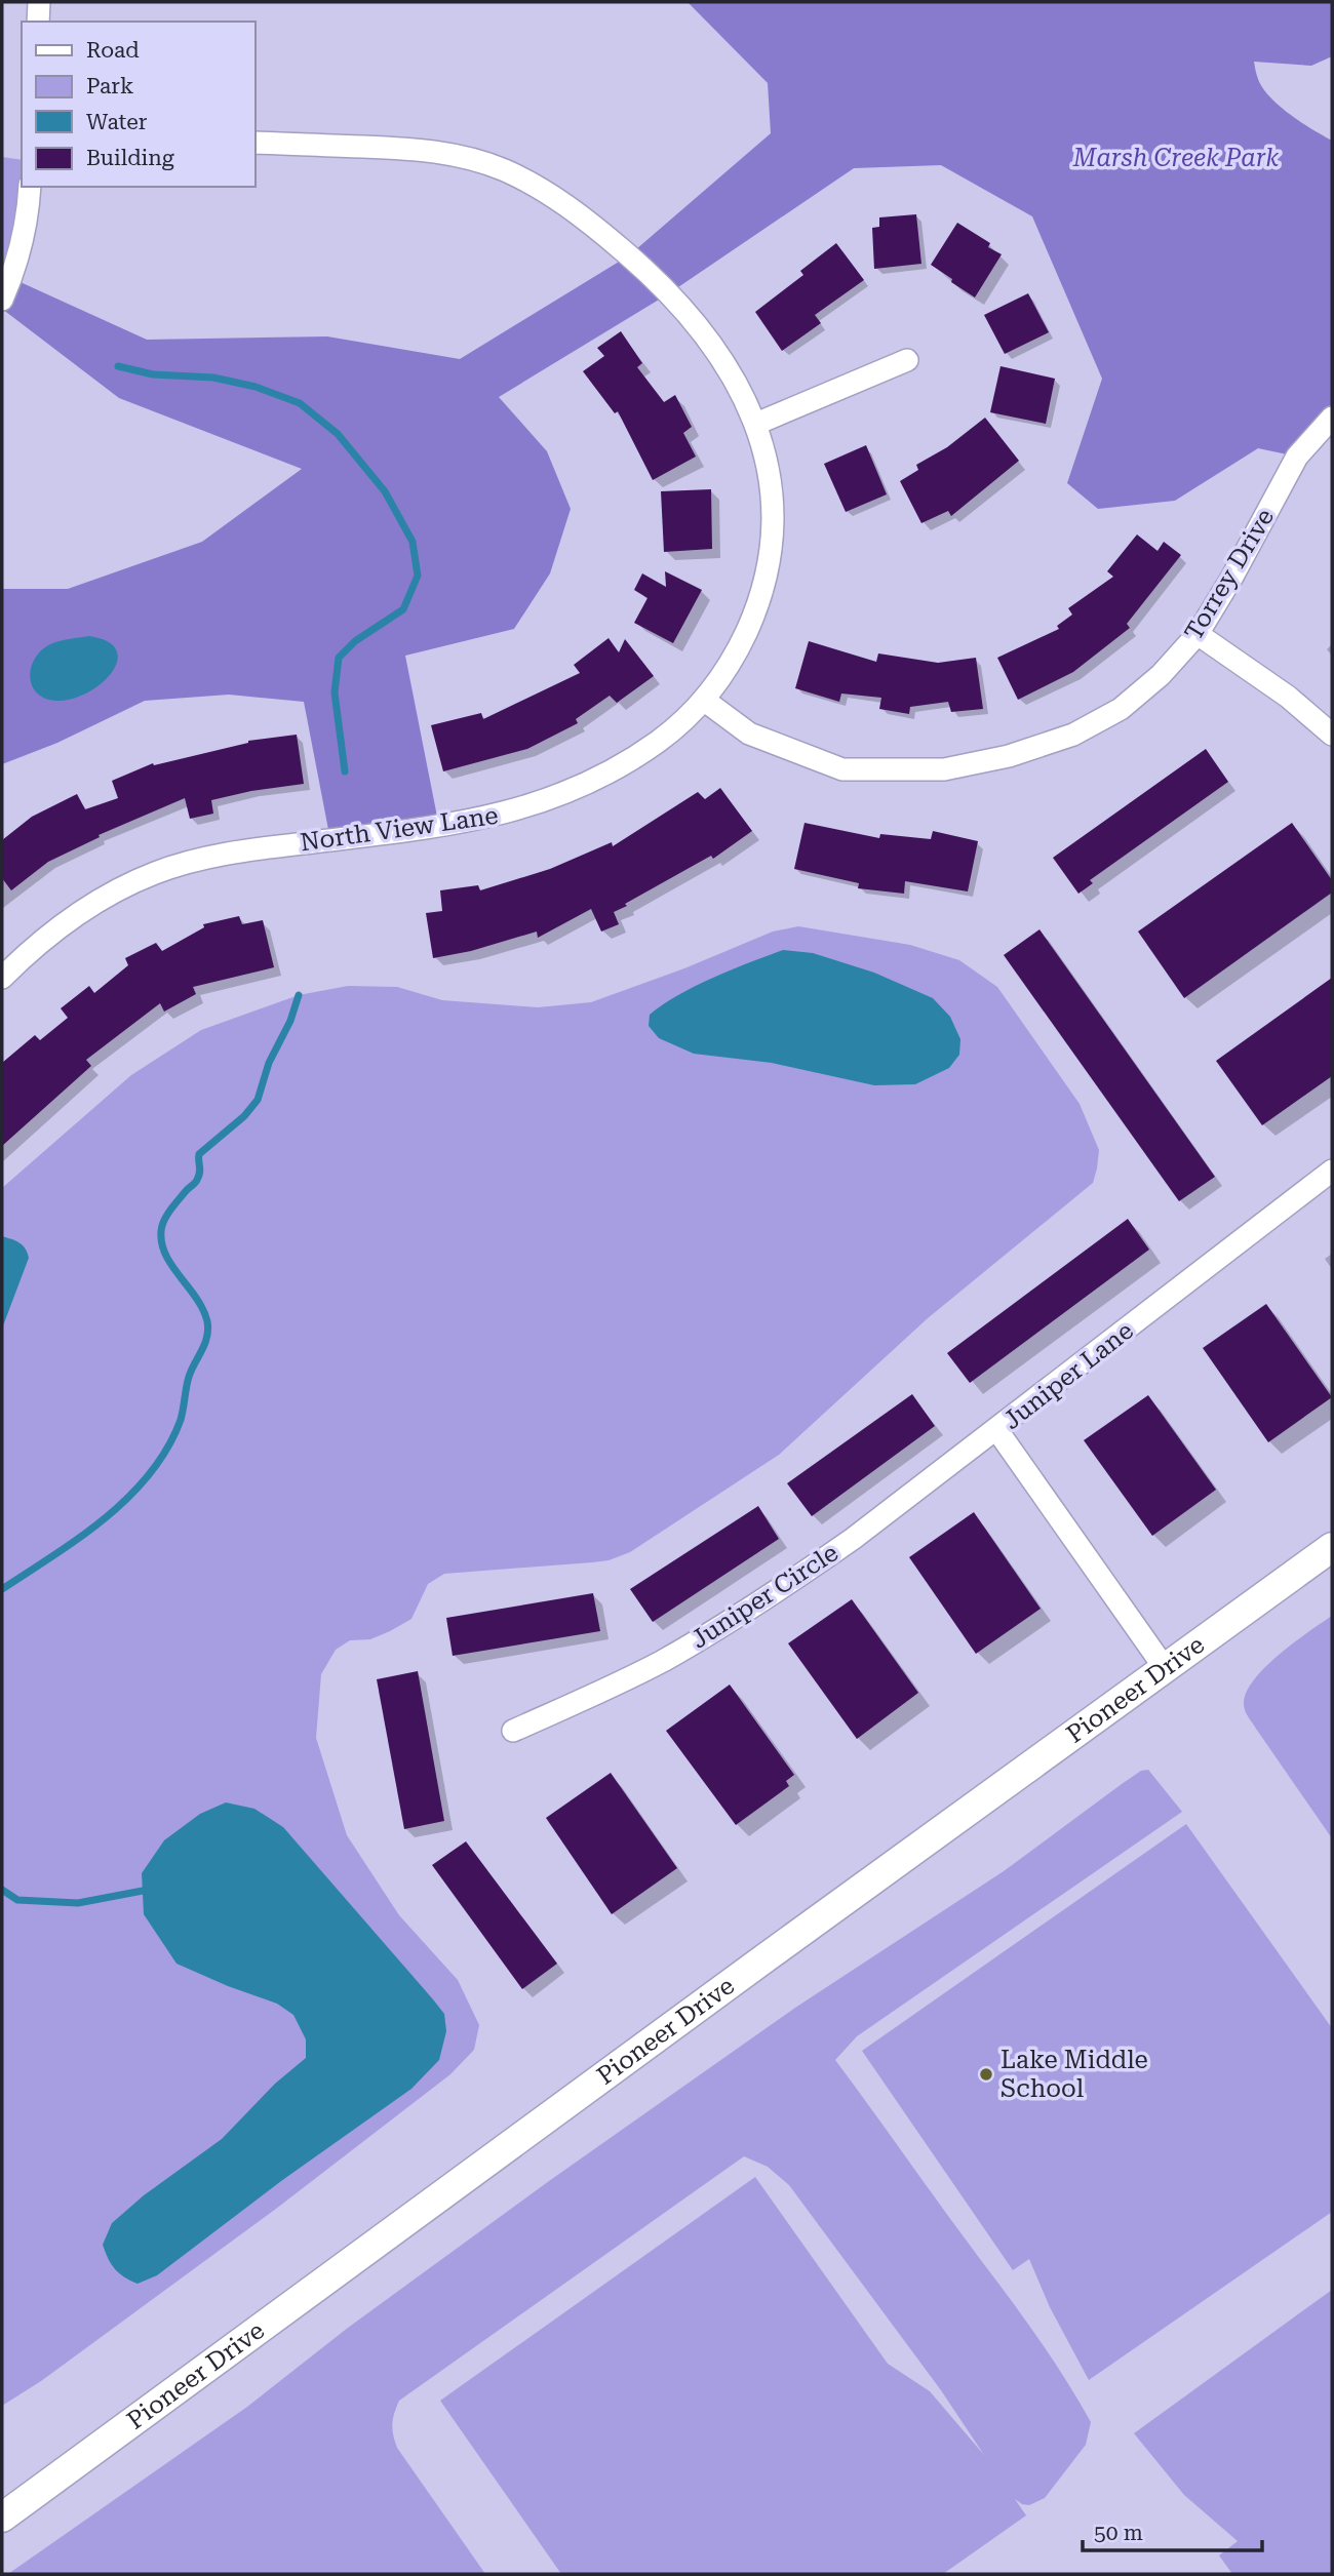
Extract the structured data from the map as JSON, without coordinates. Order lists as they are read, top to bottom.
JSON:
{
  "streets": {
    "street": [
      "Torrey Drive",
      "North View Lane",
      "Juniper Lane",
      "Juniper Circle",
      "Pioneer Drive"
    ]
  },
  "crossings": [
    ["Torrey Drive", "North View Lane"],
    ["Juniper Lane", "Juniper Circle"],
    ["Juniper Lane", "Pioneer Drive"]
  ],
  "parks": ["Marsh Creek Park"],
  "places": ["Lake Middle School"],
  "legend": [
    "Road",
    "Park",
    "Water",
    "Building"
  ],
  "scale_bar": "50 m"
}
